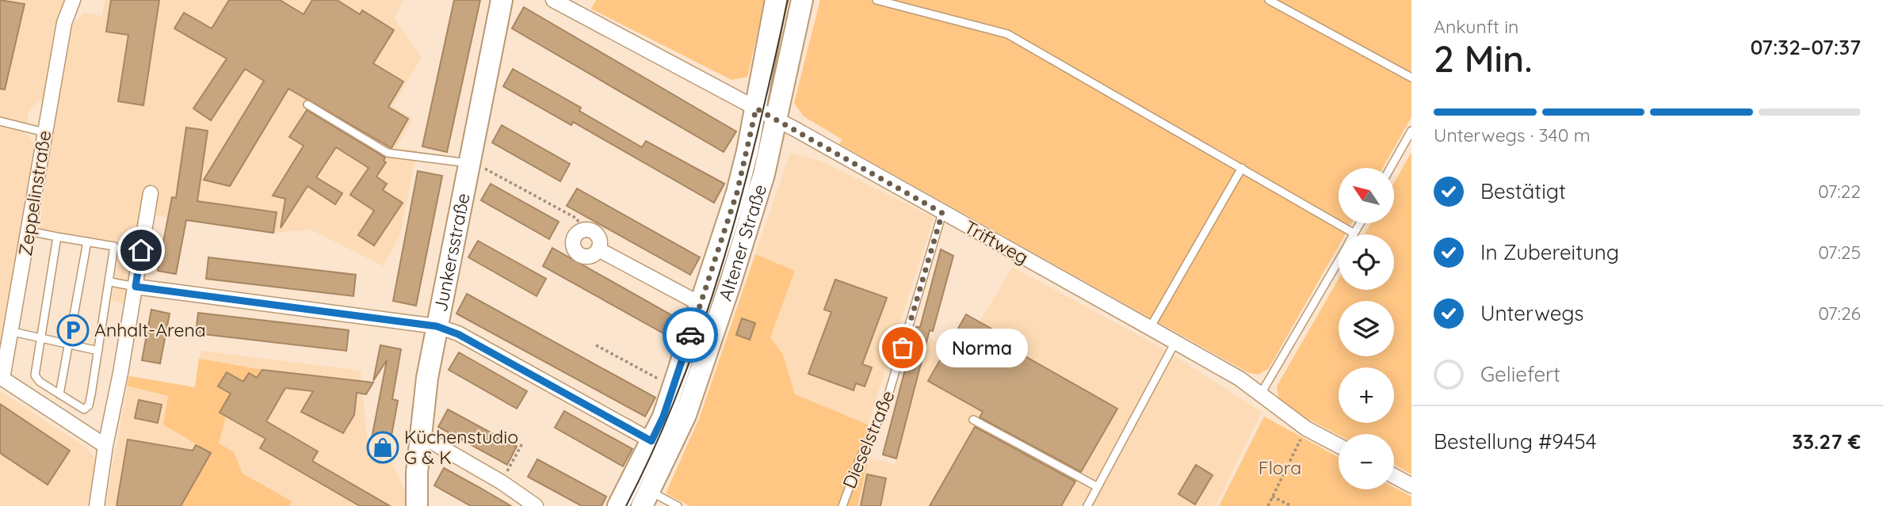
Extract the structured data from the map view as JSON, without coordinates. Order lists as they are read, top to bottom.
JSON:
{
  "streets": {
    "main road": ["Altener Straße", "Junkersstraße"],
    "street": ["Zeppelinstraße", "Triftweg"],
    "lane": ["Dieselstraße"]
  },
  "crossings": [
    ["Altener Straße", "Triftweg"],
    ["Triftweg", "Dieselstraße"]
  ],
  "parks": ["Flora"],
  "places": {
    "parking": ["Anhalt-Arena"],
    "other": ["Norma"],
    "shop": ["Küchenstudio G & K"]
  },
  "north": "top left",
  "page": {
    "heading": ["2 Min.", "Ankunft in", "07:32–07:37"],
    "panel": ["Bestellung #9454", "33.27 €"],
    "bar": "Unterwegs · 340 m",
    "list": [
      ["Bestätigt", "07:22"],
      ["In Zubereitung", "07:25"],
      ["Unterwegs", "07:26"],
      "Geliefert"
    ],
    "map_buttons": ["+", "−"],
    "bubble": "Norma"
  }
}
